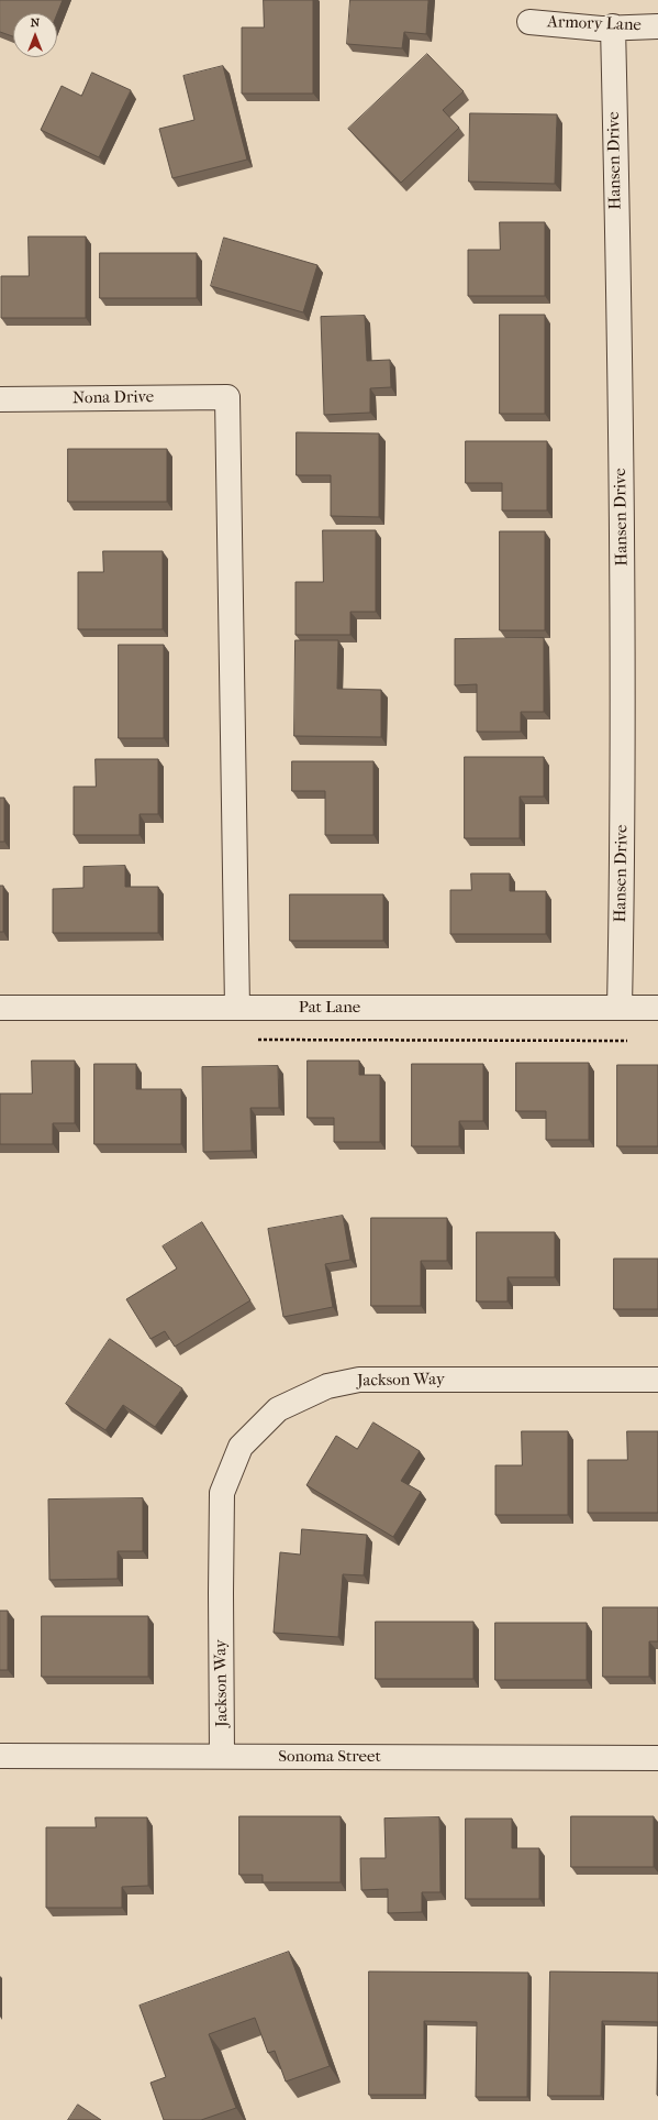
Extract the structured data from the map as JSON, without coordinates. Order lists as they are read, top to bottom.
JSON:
{
  "streets": {
    "street": [
      "Armory Lane",
      "Hansen Drive",
      "Nona Drive",
      "Pat Lane",
      "Jackson Way",
      "Sonoma Street"
    ]
  },
  "crossings": [
    ["Armory Lane", "Hansen Drive"],
    ["Hansen Drive", "Pat Lane"],
    ["Nona Drive", "Pat Lane"],
    ["Jackson Way", "Sonoma Street"]
  ],
  "north": "top"
}
